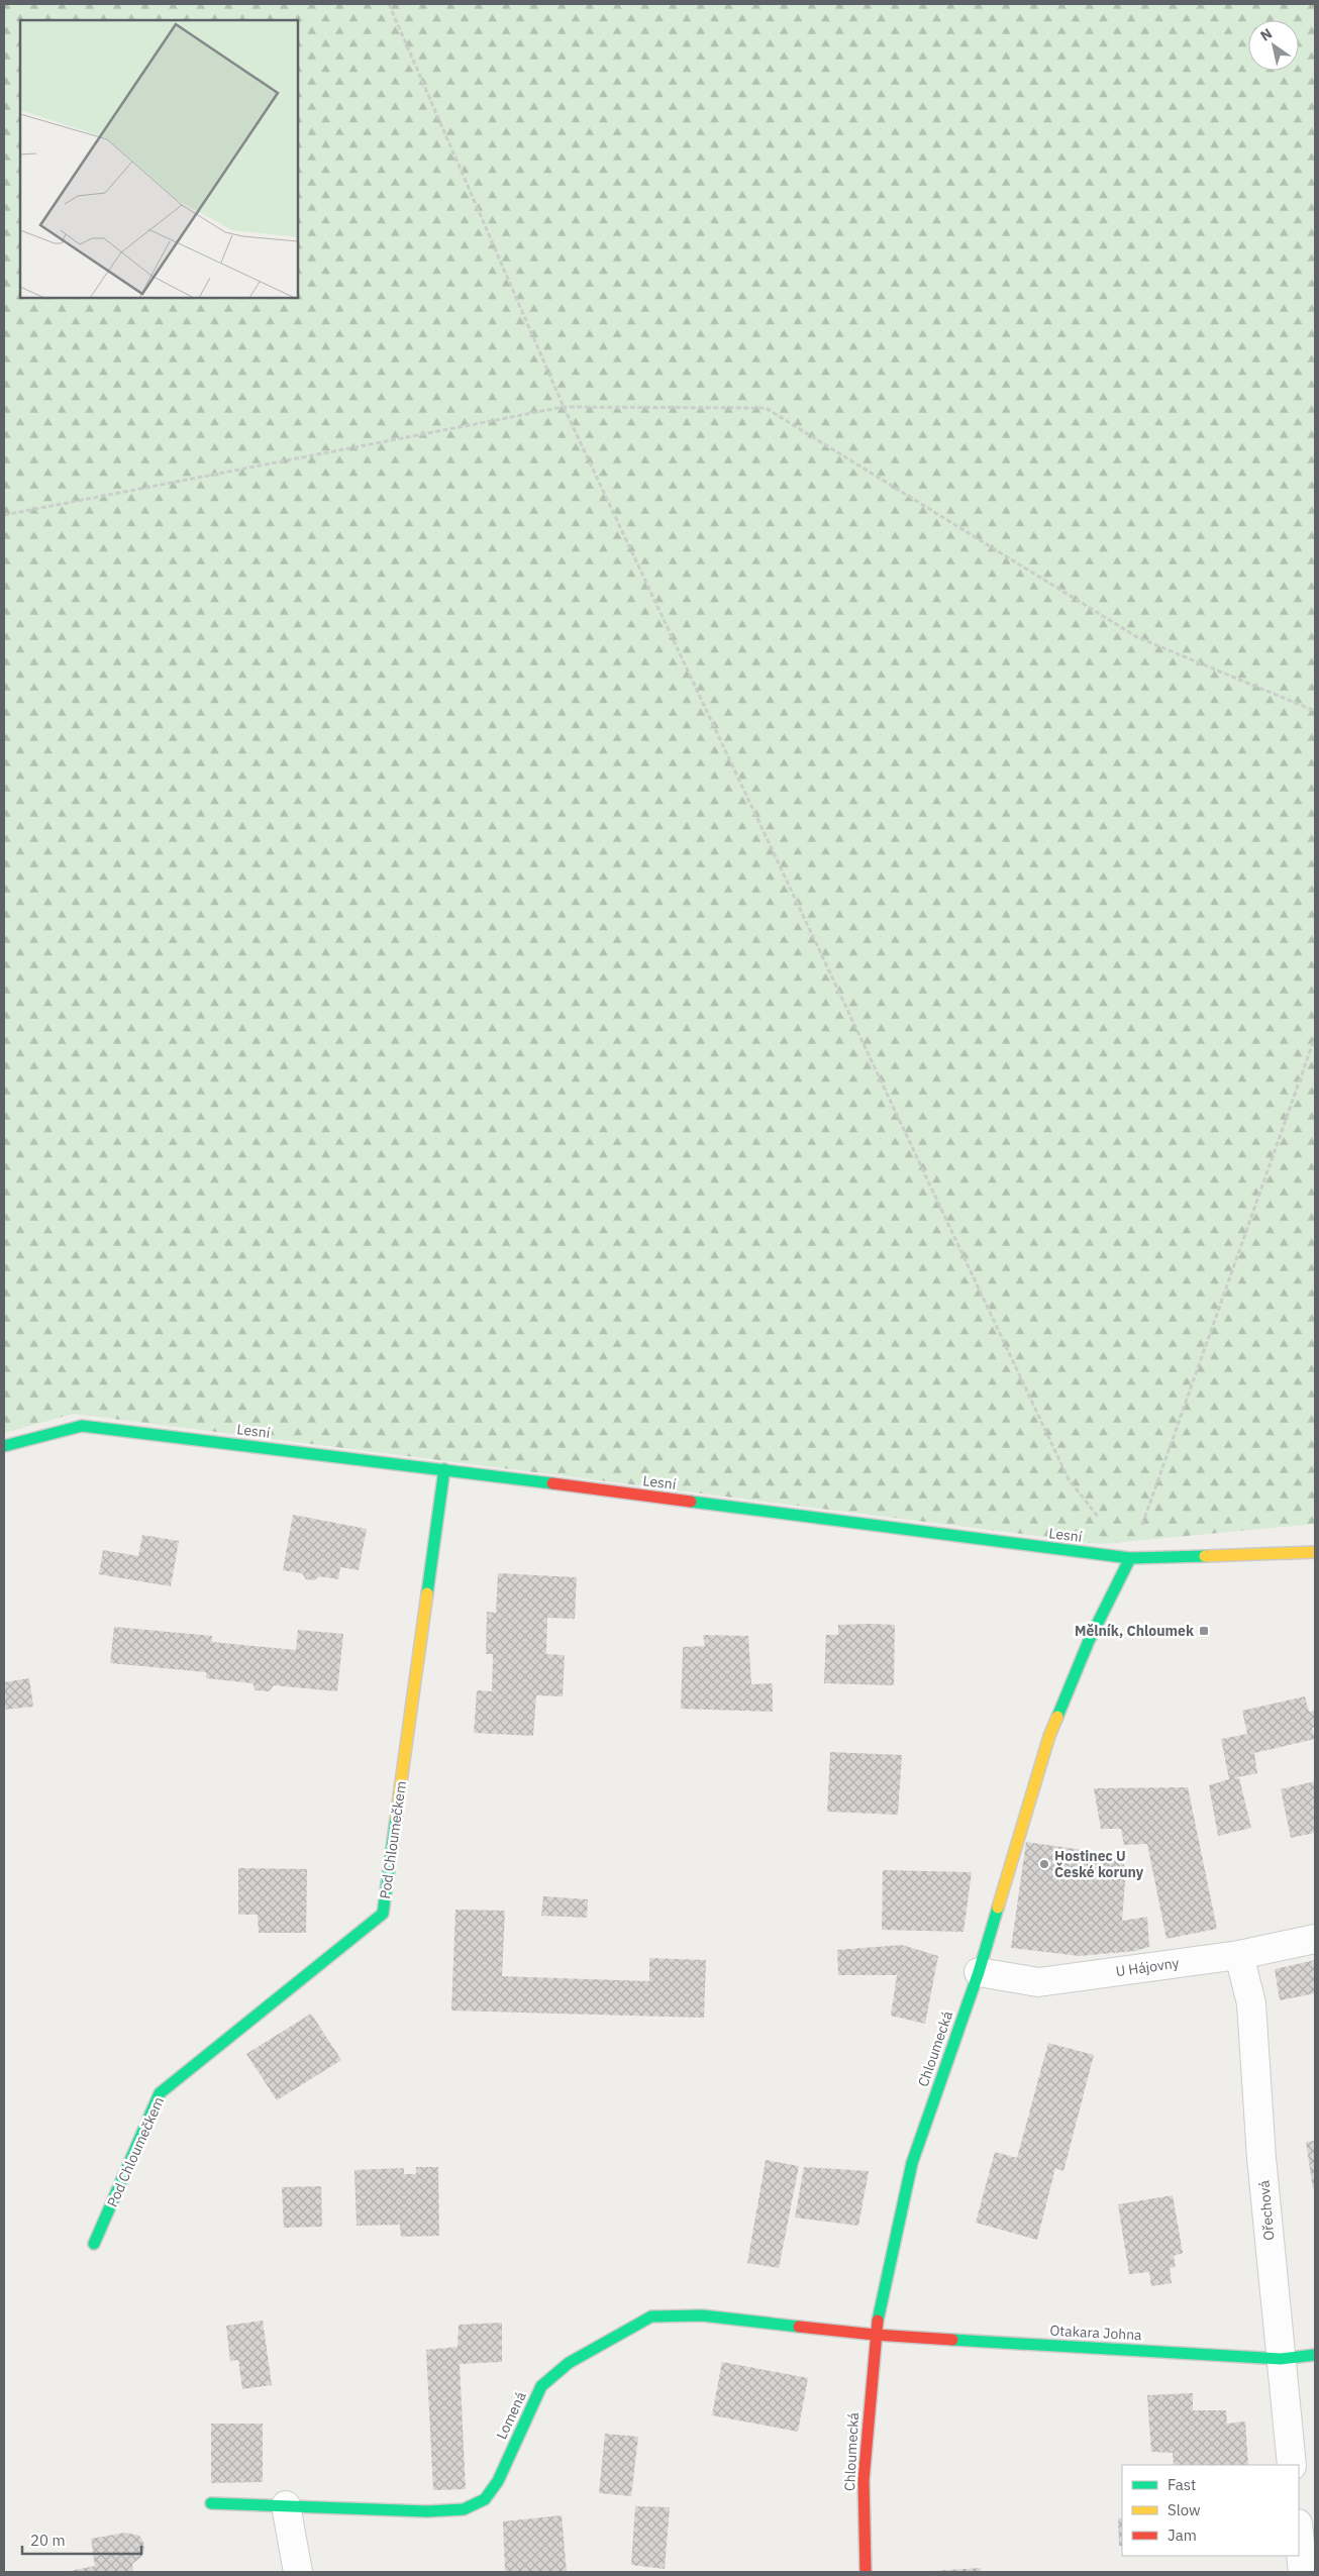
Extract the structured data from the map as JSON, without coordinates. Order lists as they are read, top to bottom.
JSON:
{
  "streets": {
    "street": [
      "Lesní",
      "Pod Chloumečkem",
      "U Hájovny",
      "Chloumecká",
      "Ořechová",
      "Otakara Johna",
      "Lomená"
    ]
  },
  "crossings": [
    ["Lesní", "Pod Chloumečkem"],
    ["Lesní", "Chloumecká"],
    ["U Hájovny", "Chloumecká"],
    ["U Hájovny", "Ořechová"],
    ["Chloumecká", "Otakara Johna"],
    ["Chloumecká", "Lomená"],
    ["Ořechová", "Otakara Johna"],
    ["Otakara Johna", "Lomená"]
  ],
  "places": {
    "transit": ["Mělník, Chloumek"],
    "other": ["Hostinec U České koruny"]
  },
  "legend": ["Fast", "Slow", "Jam"],
  "scale_bar": "20 m",
  "north": "top left"
}
